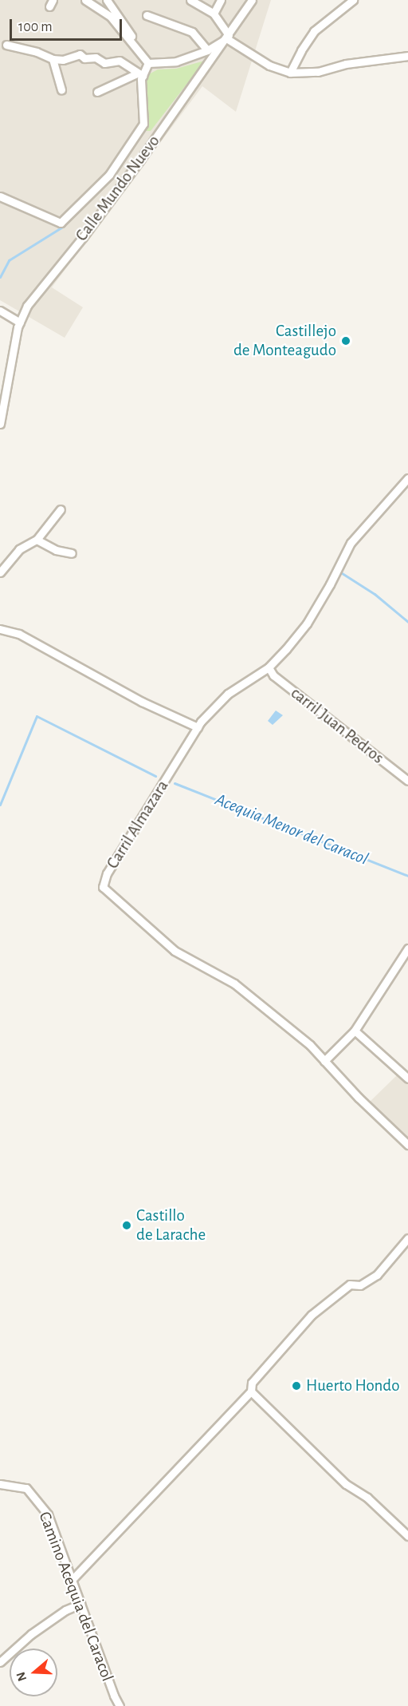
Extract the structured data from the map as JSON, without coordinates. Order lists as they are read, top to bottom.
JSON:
{
  "streets": {
    "street": [
      "Calle Mundo Nuevo",
      "carril Juan Pedros",
      "Carril Almazara",
      "Camino Acequia del Caracol"
    ]
  },
  "crossings": [
    ["carril Juan Pedros", "Carril Almazara"]
  ],
  "water": ["Acequia Menor del Caracol"],
  "places": ["Castillejo de Monteagudo", "Castillo de Larache", "Huerto Hondo"],
  "scale_bar": "100 m",
  "north": "left"
}
